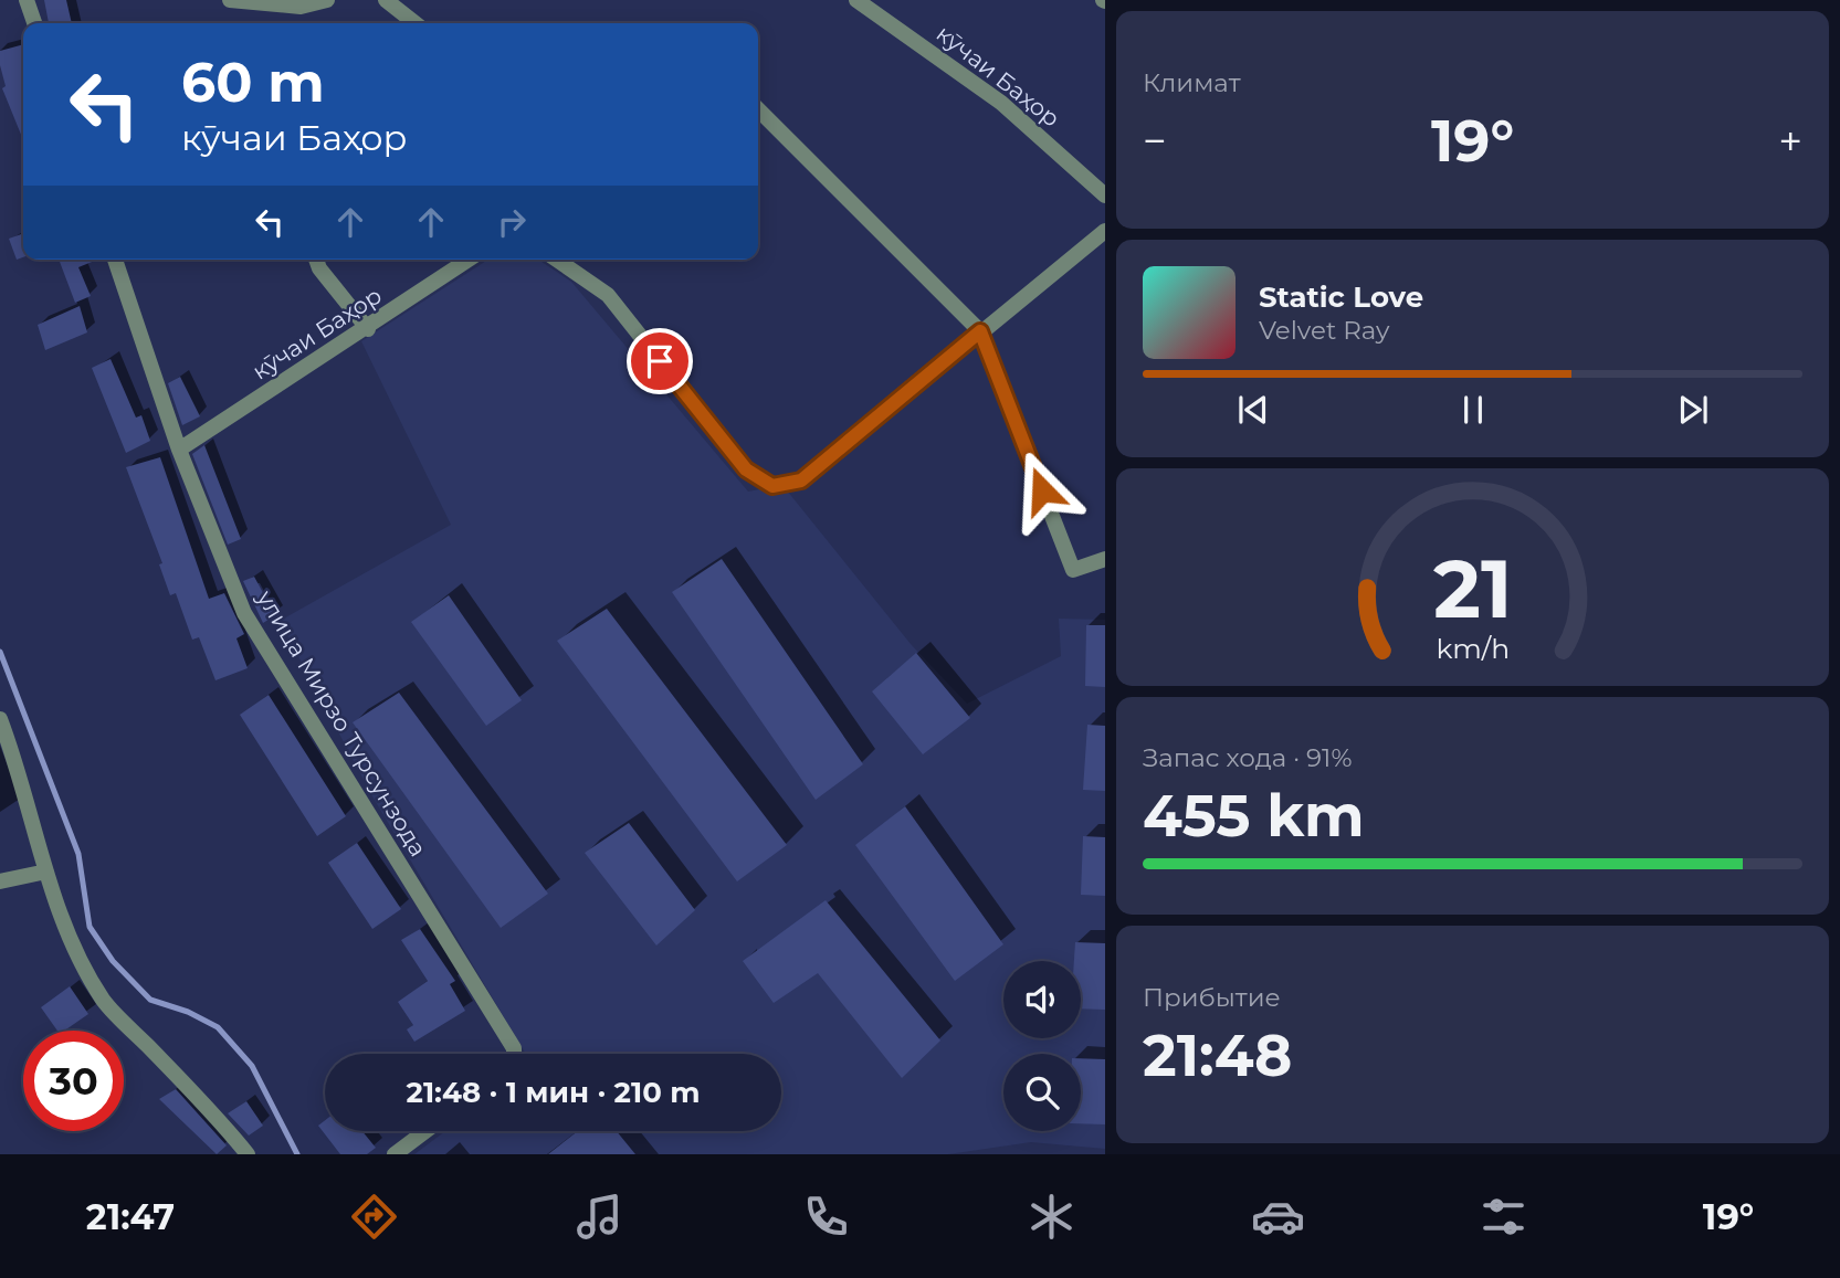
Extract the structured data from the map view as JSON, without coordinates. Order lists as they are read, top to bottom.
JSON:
{
  "streets": {
    "street": ["кӯчаи Баҳор", "улица Мирзо Турсунзода"]
  },
  "crossings": [
    ["кӯчаи Баҳор", "улица Мирзо Турсунзода"]
  ],
  "page": {
    "tile": [
      "Климат",
      ["Запас хода · 91%", "455 km"],
      ["Прибытие", "21:48"]
    ],
    "turn": ["60 m", "кӯчаи Баҳор"],
    "heat": ["−", "19°", "+"],
    "song": ["Static Love", "Velvet Ray"],
    "limit": "30",
    "trip": "21:48 · 1 мин · 210 m",
    "tabs": ["21:47", "19°"],
    "gauge": ["21", "km/h"]
  }
}
